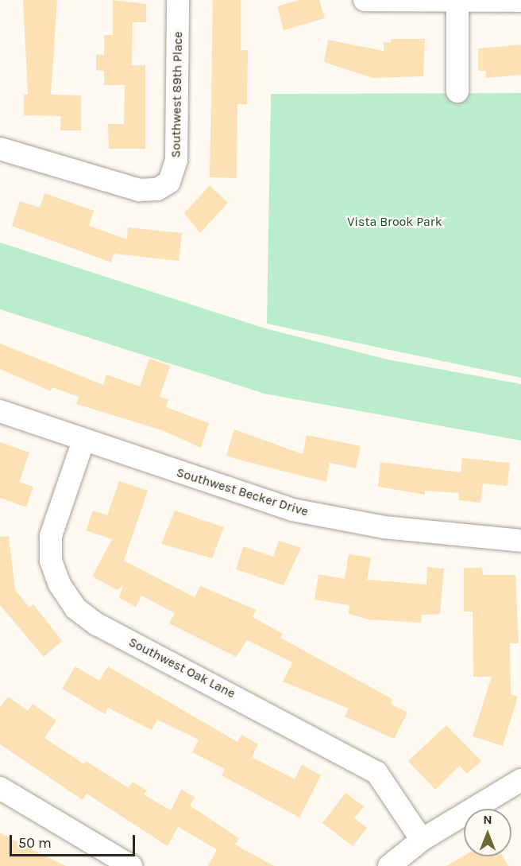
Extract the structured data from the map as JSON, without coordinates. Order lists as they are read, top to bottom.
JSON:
{
  "streets": {
    "street": ["Southwest 89th Place", "Southwest Becker Drive", "Southwest Oak Lane"]
  },
  "crossings": [
    ["Southwest Becker Drive", "Southwest Oak Lane"]
  ],
  "parks": ["Vista Brook Park"],
  "scale_bar": "50 m",
  "north": "top"
}
